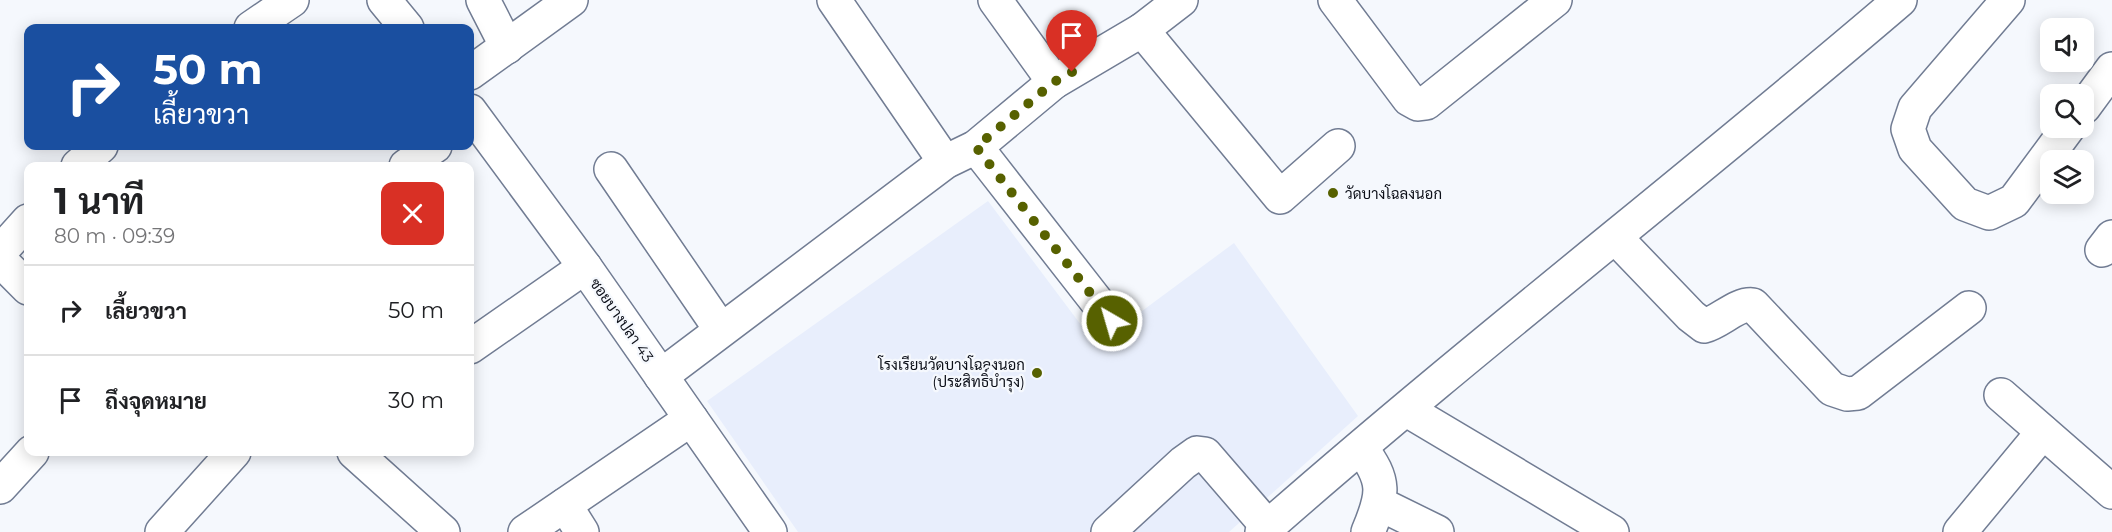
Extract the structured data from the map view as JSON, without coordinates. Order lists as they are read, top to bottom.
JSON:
{
  "streets": {
    "street": ["ซอยบางปลา 43"]
  },
  "places": ["วัดบางโฉลงนอก", "โรงเรียนวัดบางโฉลงนอก (ประสิทธิ์บำรุง)"],
  "page": {
    "turn": ["50 m", "เลี้ยวขวา"],
    "heading": ["1 นาที", "80 m · 09:39"],
    "list": [
      {
        "name": "เลี้ยวขวา",
        "value": "50 m"
      },
      {
        "name": "ถึงจุดหมาย",
        "value": "30 m"
      }
    ]
  }
}
